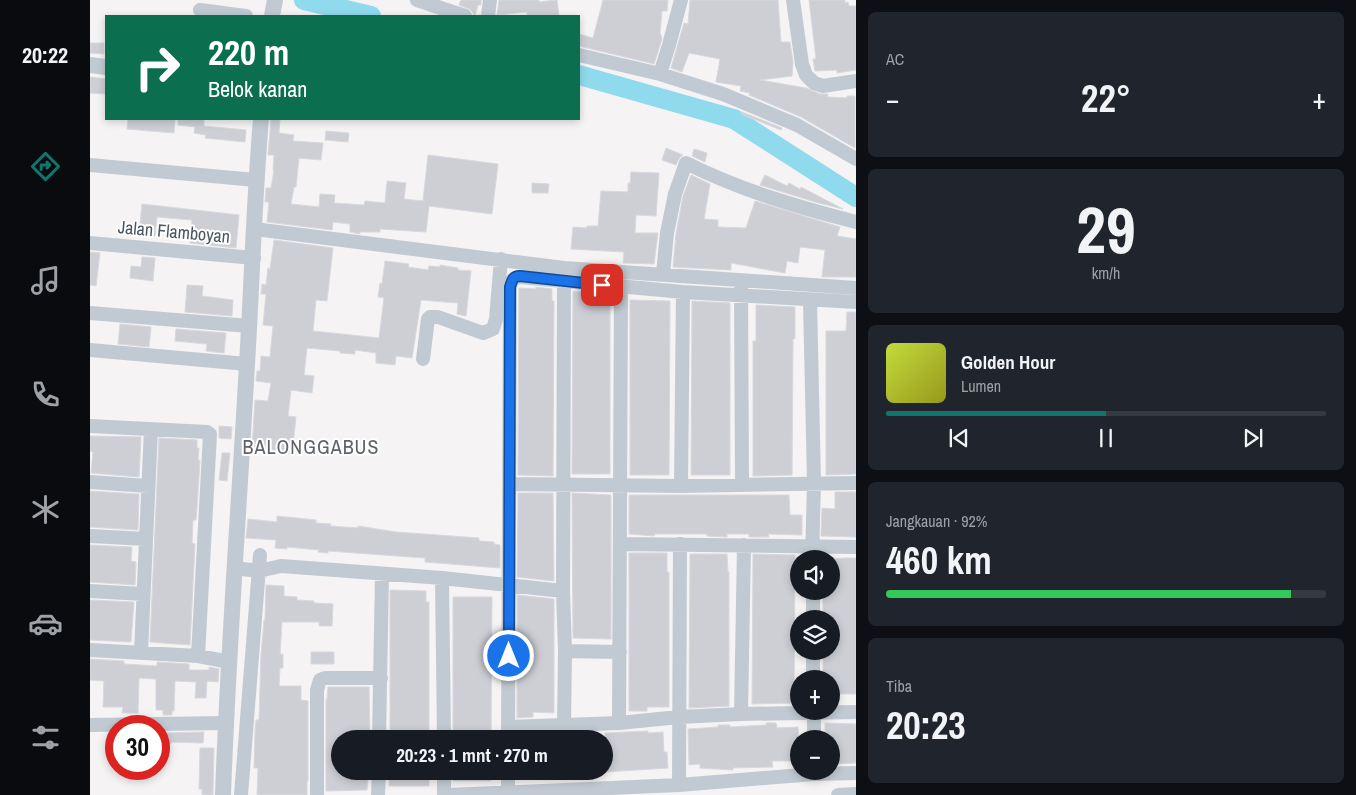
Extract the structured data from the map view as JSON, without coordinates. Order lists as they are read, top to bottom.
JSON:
{
  "streets": {
    "street": ["Jalan Flamboyan"]
  },
  "districts": ["BALONGGABUS"],
  "page": {
    "tabs": "20:22",
    "tile": [
      "AC",
      ["29", "km/h"],
      ["Jangkauan · 92%", "460 km"],
      ["Tiba", "20:23"]
    ],
    "turn": ["220 m", "Belok kanan"],
    "heat": ["−", "22°", "+"],
    "song": ["Golden Hour", "Lumen"],
    "map_buttons": ["+", "−"],
    "limit": "30",
    "trip": "20:23 · 1 mnt · 270 m"
  }
}
